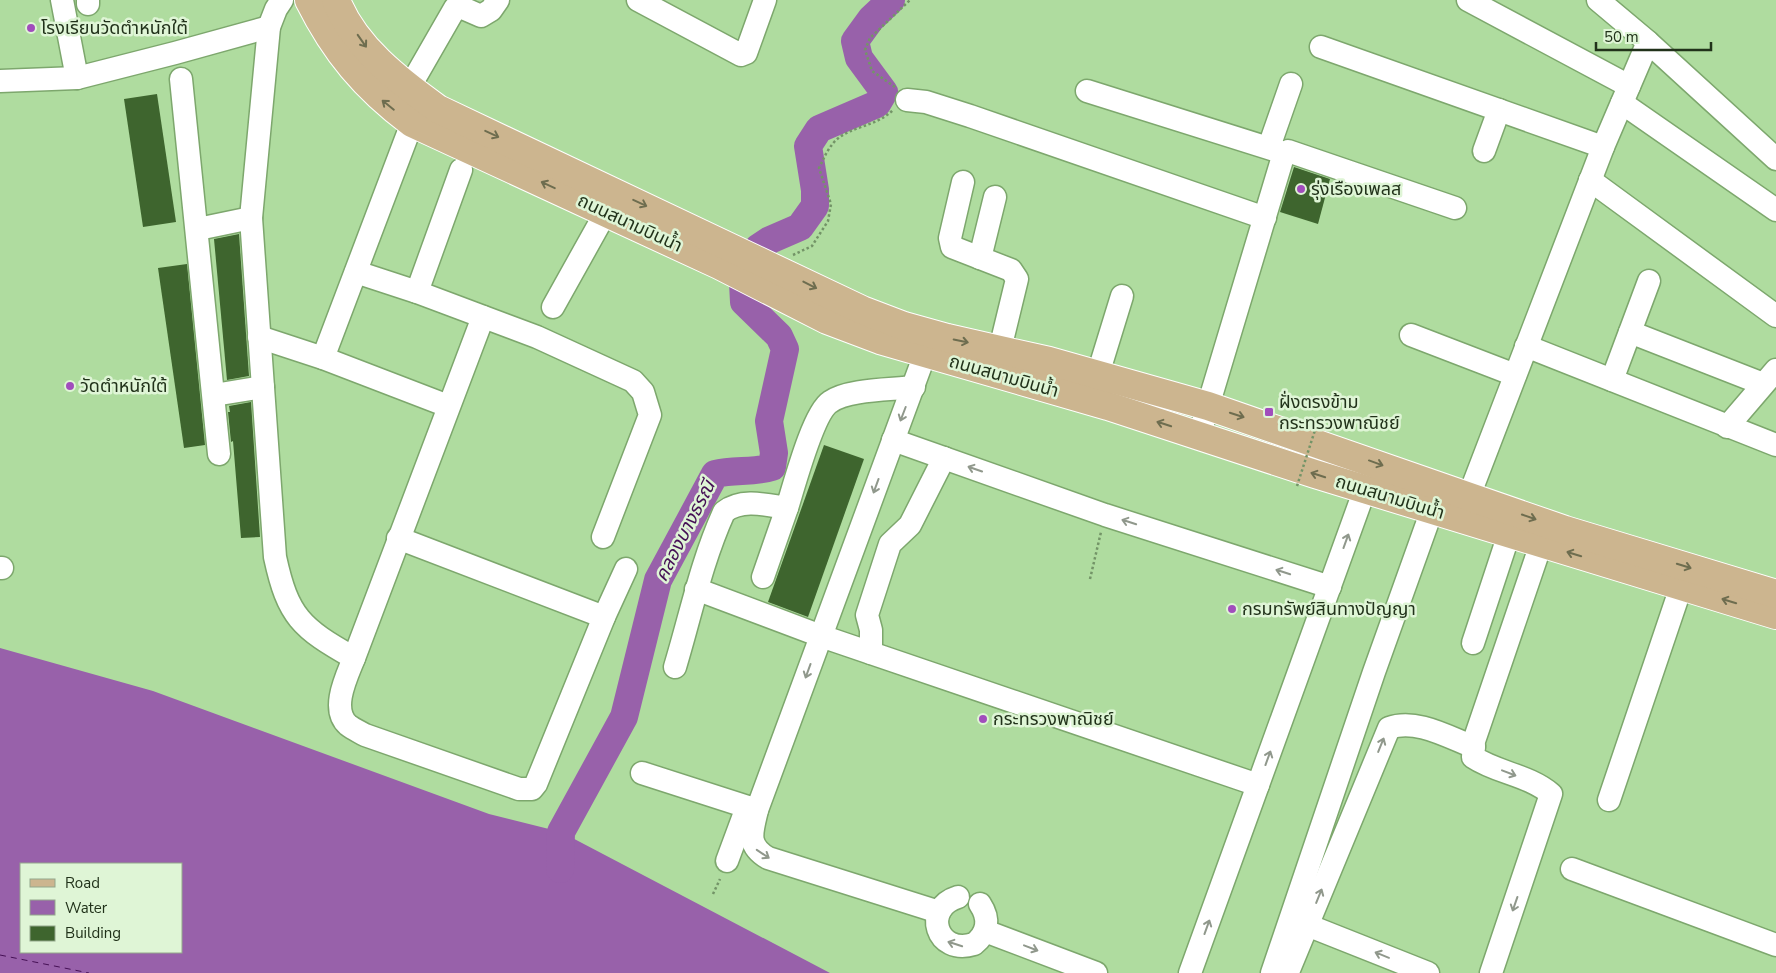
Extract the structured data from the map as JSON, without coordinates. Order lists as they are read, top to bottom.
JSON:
{
  "streets": {
    "main road": ["ถนนสนามบินน้ำ"]
  },
  "water": ["คลองบางธรณี"],
  "places": {
    "other": [
      "โรงเรียนวัดตำหนักใต้",
      "รุ่งเรืองเพลส",
      "วัดตำหนักใต้",
      "กรมทรัพย์สินทางปัญญา",
      "กระทรวงพาณิชย์"
    ],
    "transit": ["ฝั่งตรงข้าม กระทรวงพาณิชย์"]
  },
  "legend": ["Road", "Water", "Building"],
  "scale_bar": "50 m"
}
